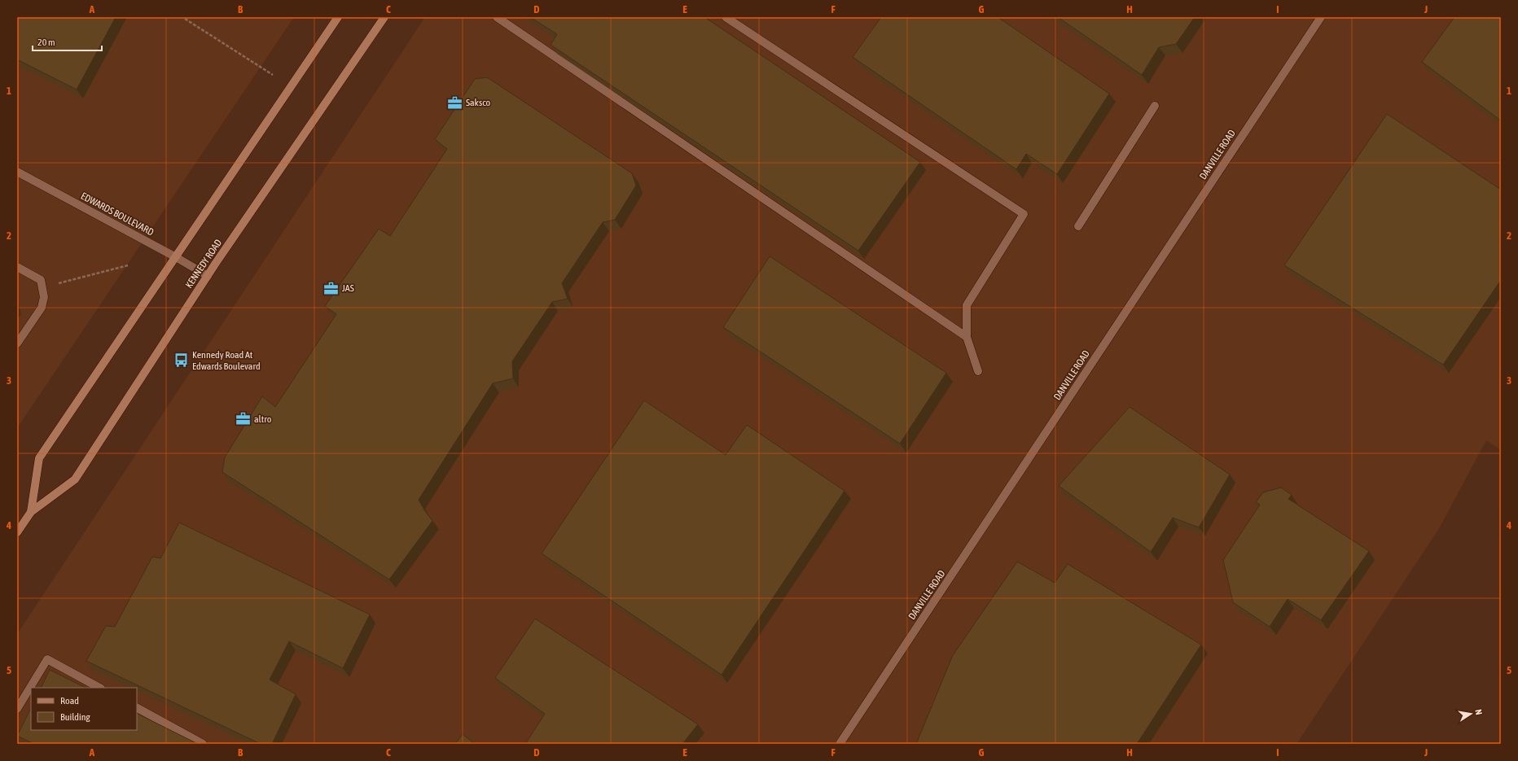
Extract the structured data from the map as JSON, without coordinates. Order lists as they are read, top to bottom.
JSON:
{
  "streets": {
    "main road": ["KENNEDY ROAD"],
    "street": ["DANVILLE ROAD", "EDWARDS BOULEVARD"]
  },
  "crossings": [
    ["EDWARDS BOULEVARD", "KENNEDY ROAD"]
  ],
  "places": {
    "office": ["Saksco", "JAS", "altro"],
    "bus stop": ["Kennedy Road At Edwards Boulevard"]
  },
  "legend": ["Road", "Building"],
  "scale_bar": "20 m",
  "north": "right",
  "grid": {
    "columns": [
      "A",
      "B",
      "C",
      "D",
      "E",
      "F",
      "G",
      "H",
      "I",
      "J"
    ],
    "rows": [
      "1",
      "2",
      "3",
      "4",
      "5"
    ]
  }
}
